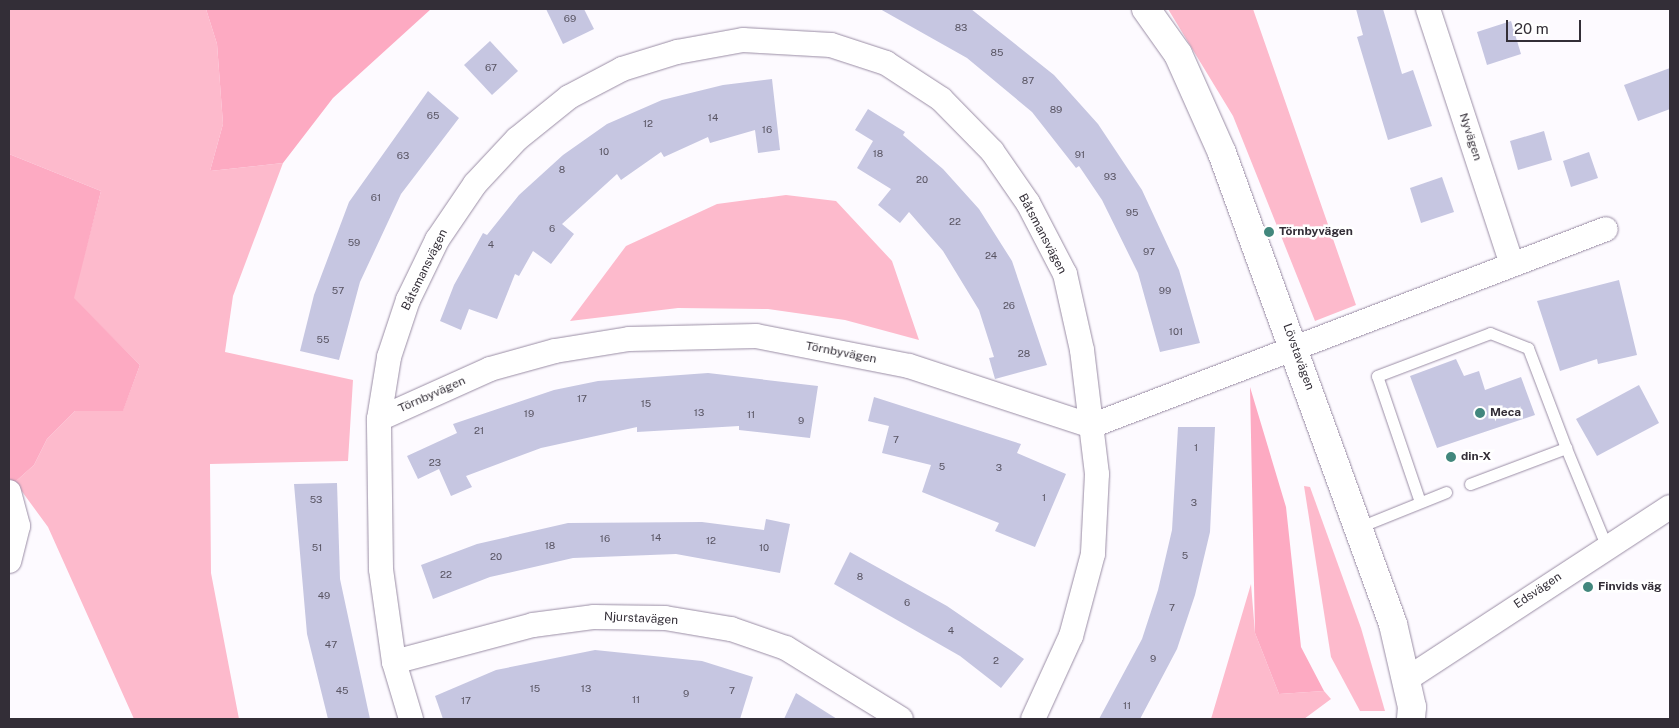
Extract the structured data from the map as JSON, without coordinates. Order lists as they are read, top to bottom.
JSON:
{
  "streets": {
    "street": [
      "Nyvägen",
      "Båtsmansvägen",
      "Törnbyvägen",
      "Lövstavägen",
      "Edsvägen",
      "Njurstavägen"
    ]
  },
  "crossings": [
    ["Båtsmansvägen", "Törnbyvägen"],
    ["Båtsmansvägen", "Njurstavägen"],
    ["Lövstavägen", "Edsvägen"]
  ],
  "places": [
    "Törnbyvägen",
    "Meca",
    "din-X",
    "Finvids väg"
  ],
  "house_numbers": [
    "69",
    "83",
    "85",
    "67",
    "87",
    "89",
    "65",
    "14",
    "12",
    "16",
    "10",
    "18",
    "91",
    "63",
    "8",
    "93",
    "20",
    "61",
    "95",
    "22",
    "6",
    "59",
    "4",
    "97",
    "24",
    "57",
    "99",
    "26",
    "101",
    "55",
    "28",
    "17",
    "15",
    "13",
    "19",
    "11",
    "9",
    "21",
    "7",
    "1",
    "23",
    "5",
    "3",
    "1",
    "53",
    "3",
    "14",
    "16",
    "12",
    "18",
    "51",
    "10",
    "5",
    "20",
    "22",
    "8",
    "49",
    "6",
    "7",
    "4",
    "47",
    "9",
    "2",
    "15",
    "13",
    "45",
    "7",
    "9",
    "11",
    "17",
    "11"
  ],
  "scale_bar": "20 m"
}
